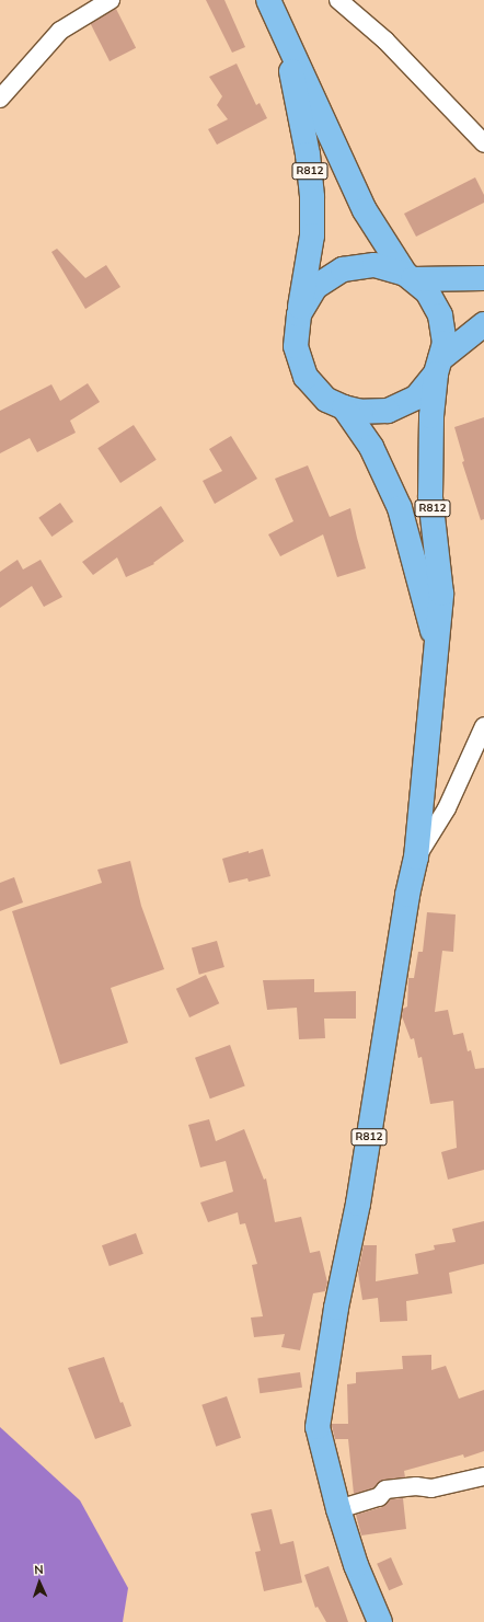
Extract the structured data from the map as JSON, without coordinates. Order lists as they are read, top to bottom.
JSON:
{
  "streets": {
    "main road": ["R812"]
  },
  "north": "top"
}
